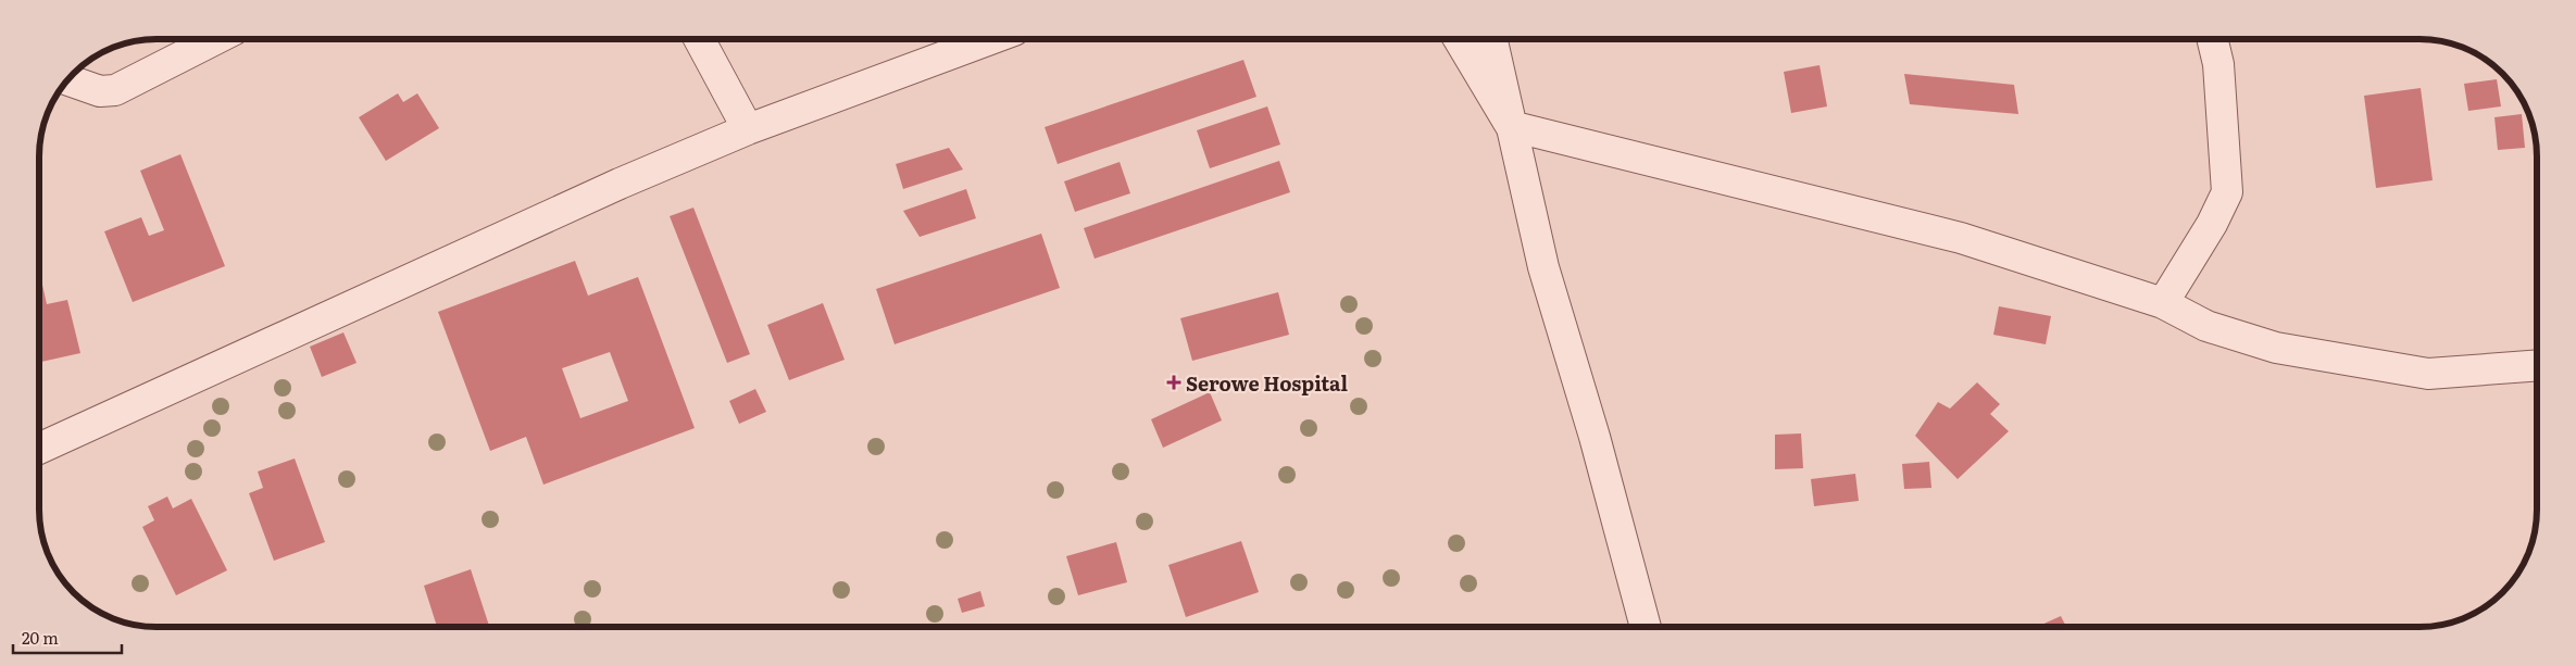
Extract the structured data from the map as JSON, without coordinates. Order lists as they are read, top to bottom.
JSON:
{
  "places": {
    "health": ["Serowe Hospital"]
  },
  "scale_bar": "20 m"
}
